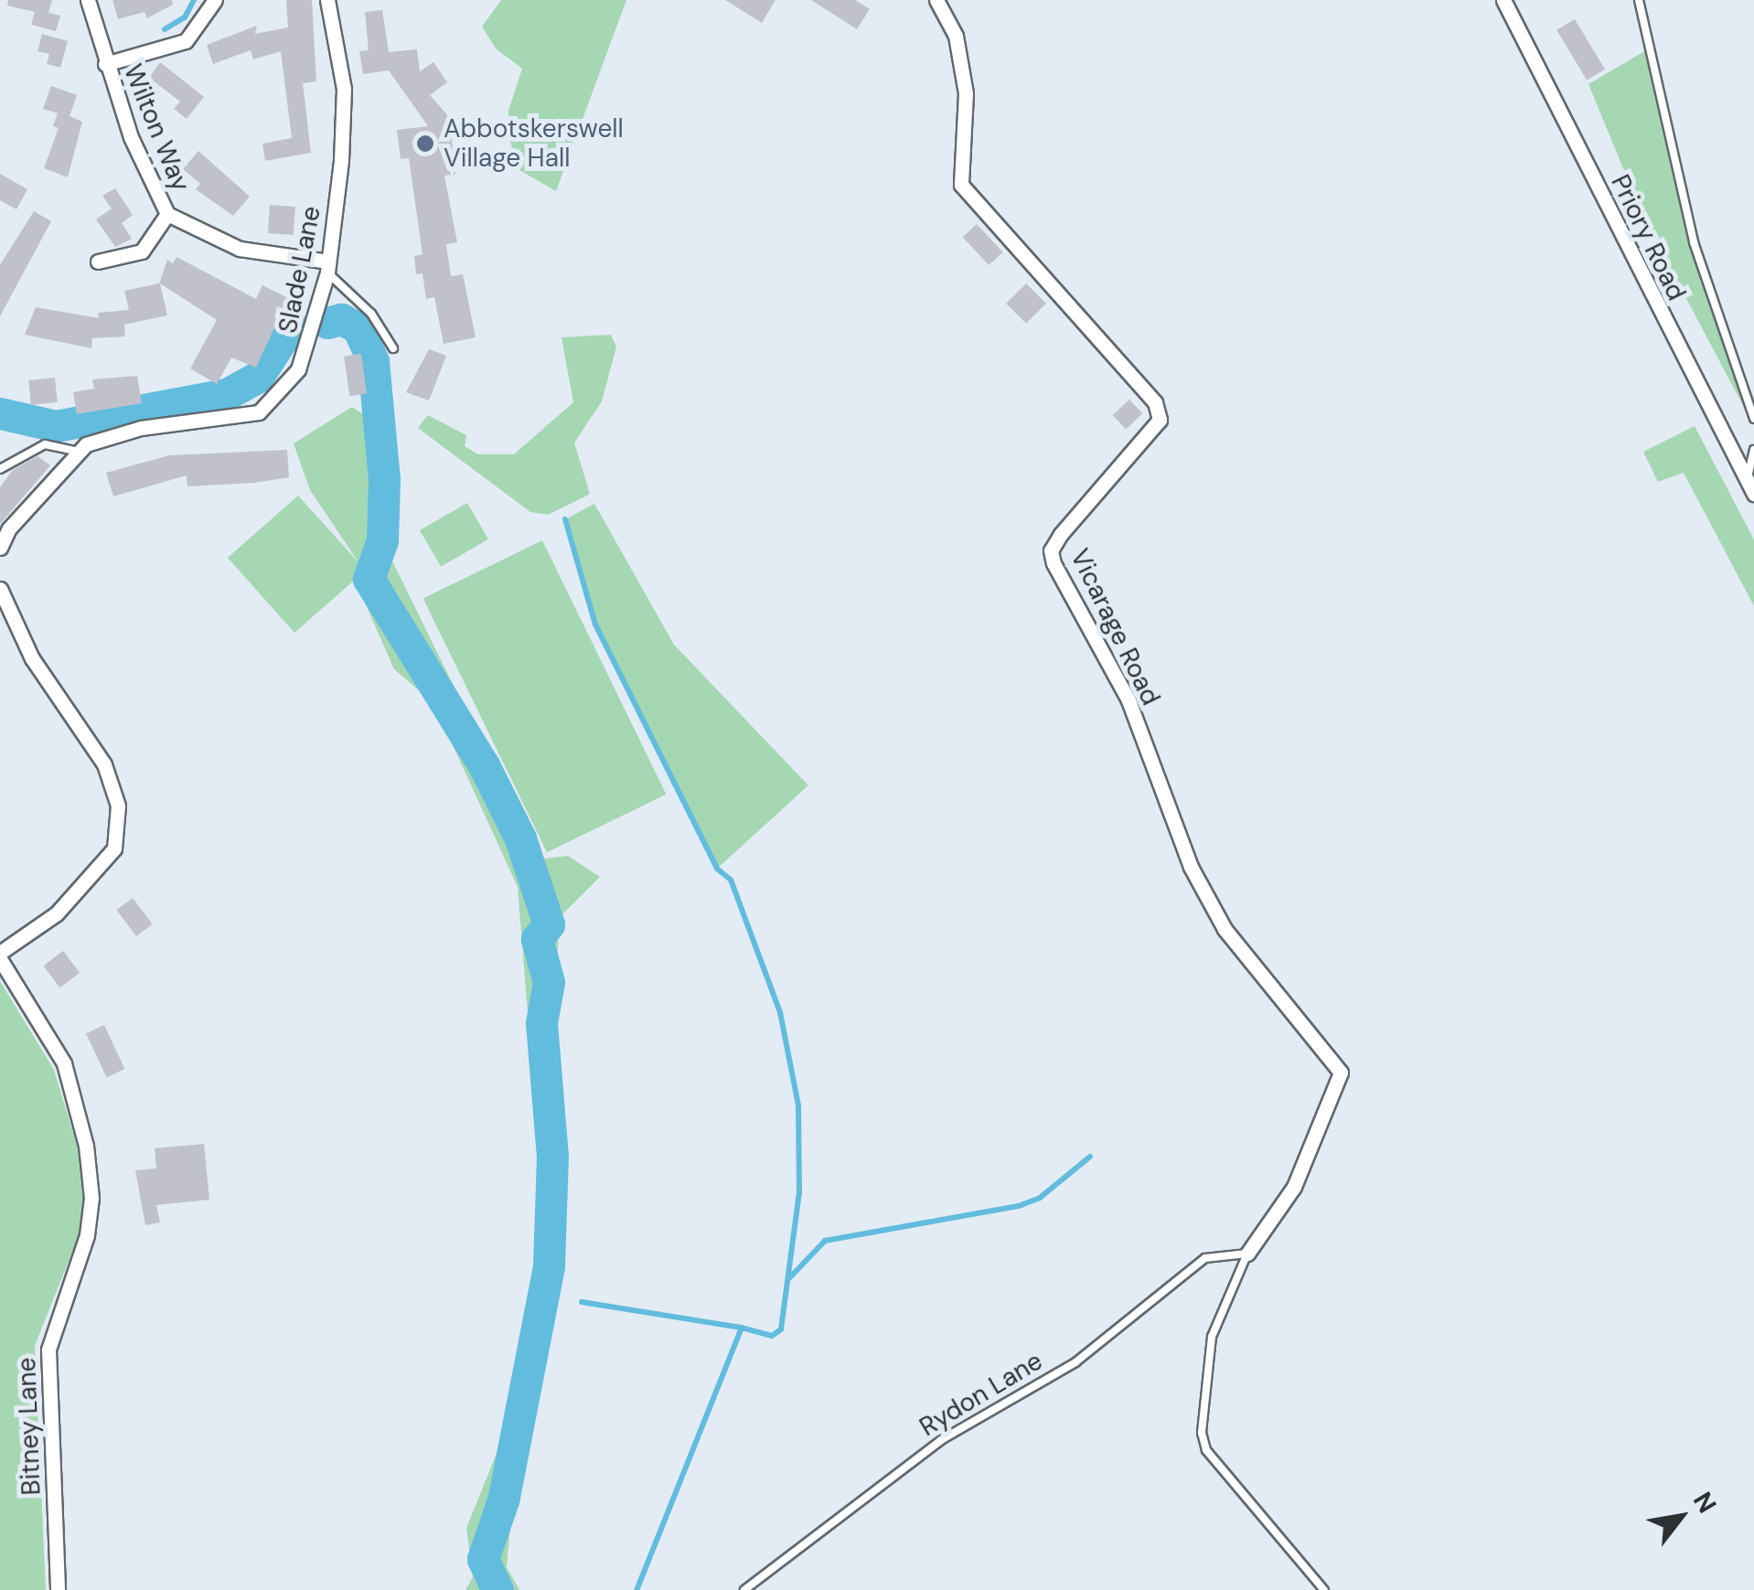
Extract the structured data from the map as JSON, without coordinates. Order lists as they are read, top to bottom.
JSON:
{
  "streets": {
    "street": [
      "Wilton Way",
      "Priory Road",
      "Slade Lane",
      "Vicarage Road",
      "Bitney Lane"
    ],
    "lane": ["Rydon Lane"]
  },
  "crossings": [
    ["Wilton Way", "Slade Lane"],
    ["Vicarage Road", "Rydon Lane"]
  ],
  "places": ["Abbotskerswell Village Hall"],
  "north": "top right"
}
